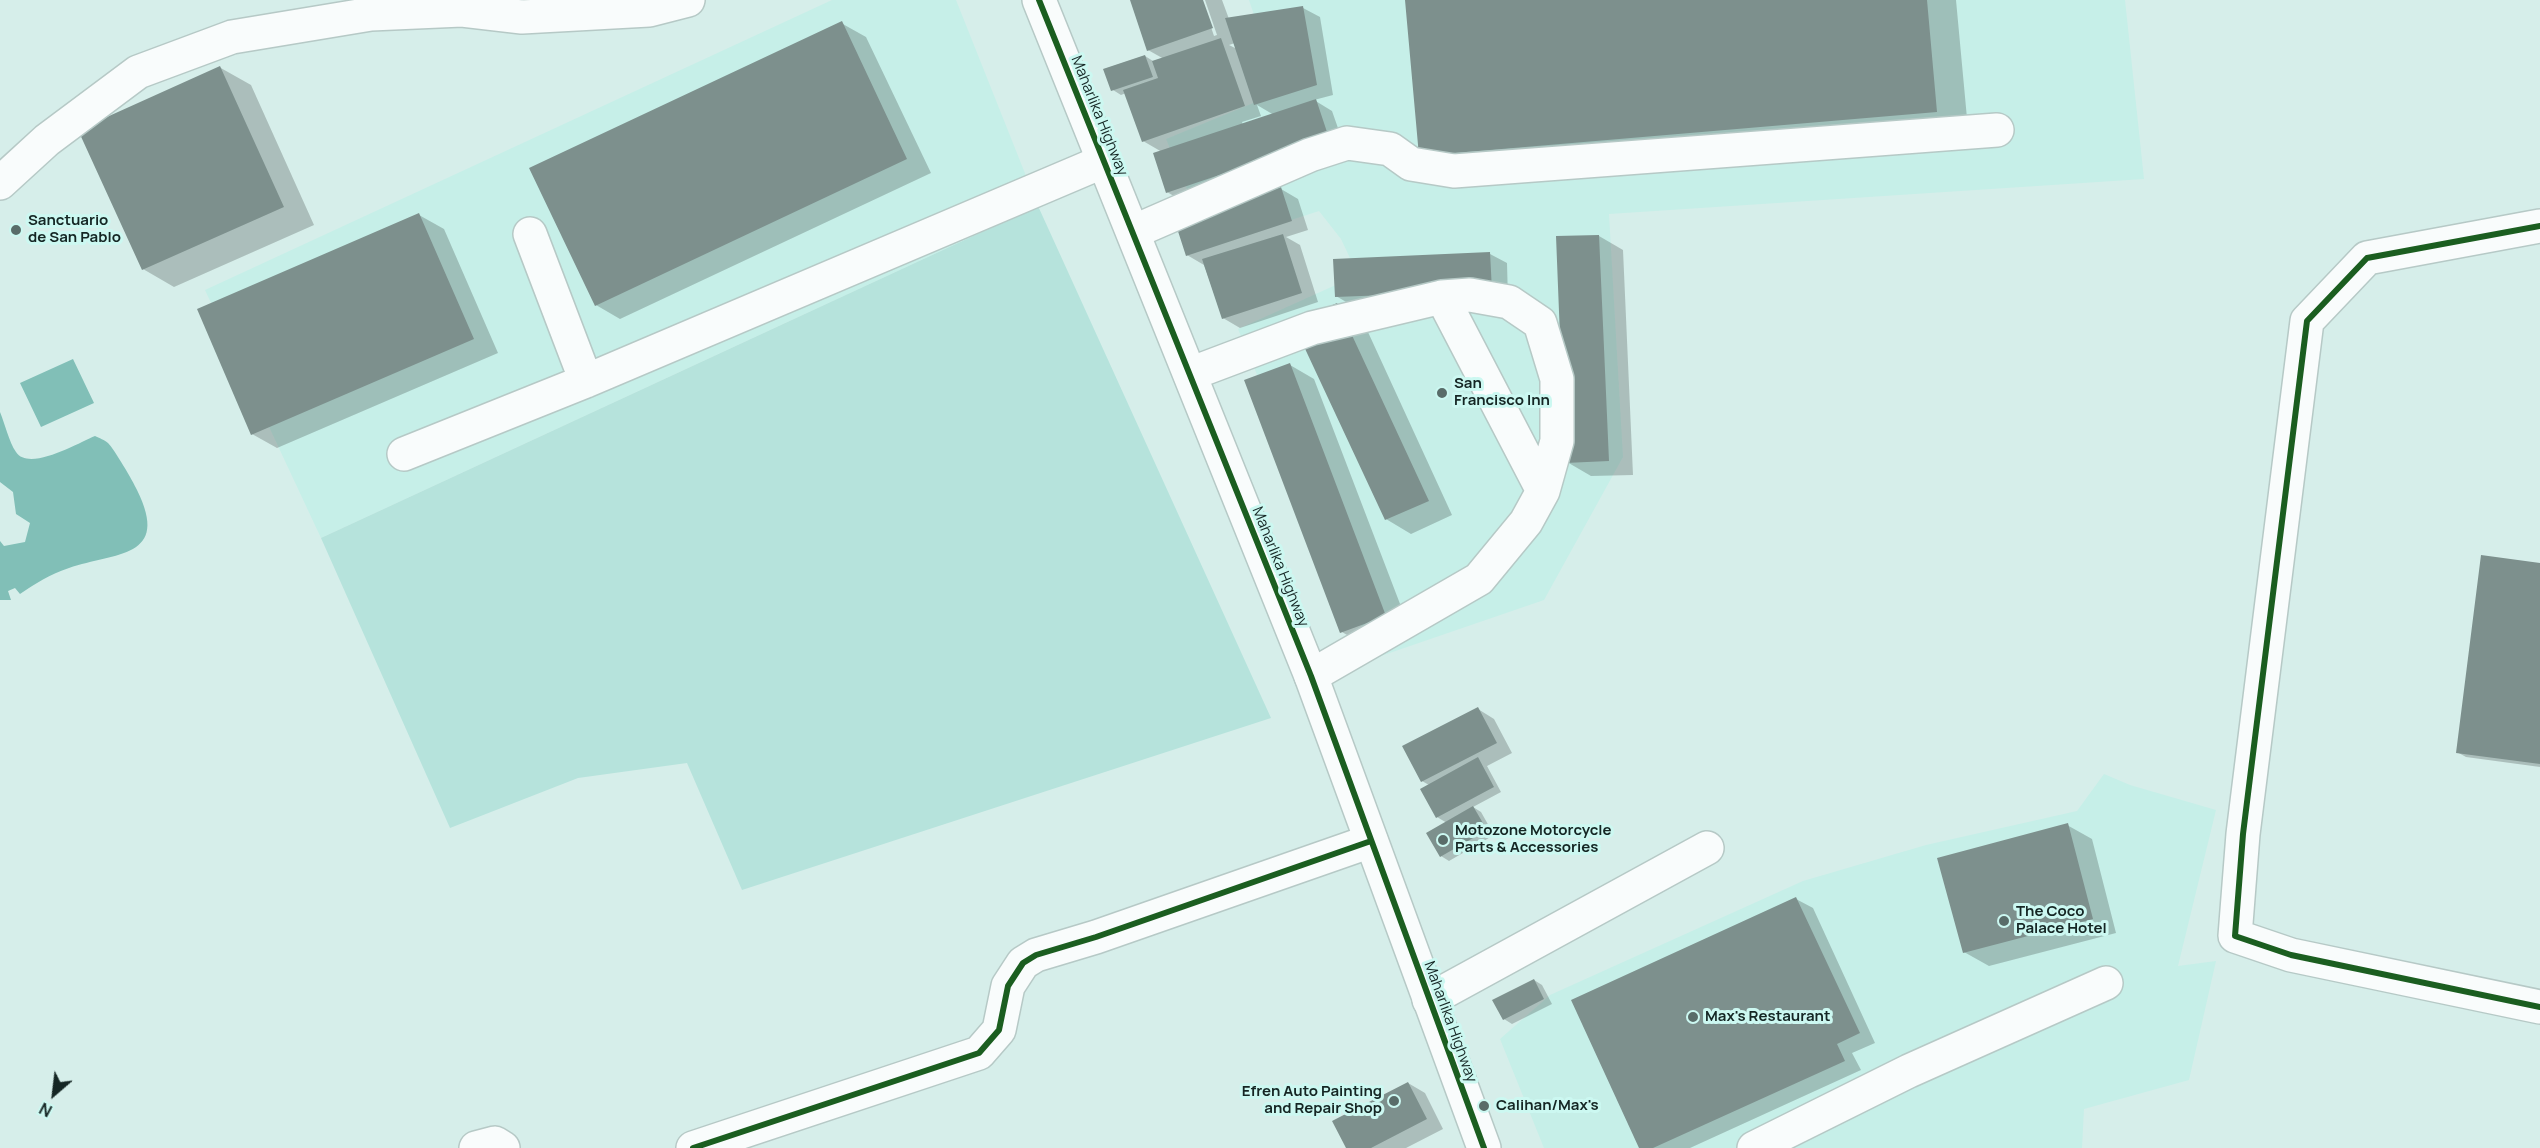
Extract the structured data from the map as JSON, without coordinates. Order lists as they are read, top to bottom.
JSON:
{
  "streets": {
    "street": ["Maharlika Highway"]
  },
  "places": [
    "Sanctuario de San Pablo",
    "San Francisco Inn",
    "Motozone Motorcycle Parts & Accessories",
    "The Coco Palace Hotel",
    "Max's Restaurant",
    "Efren Auto Painting and Repair Shop",
    "Calihan/Max's"
  ],
  "north": "bottom left"
}
